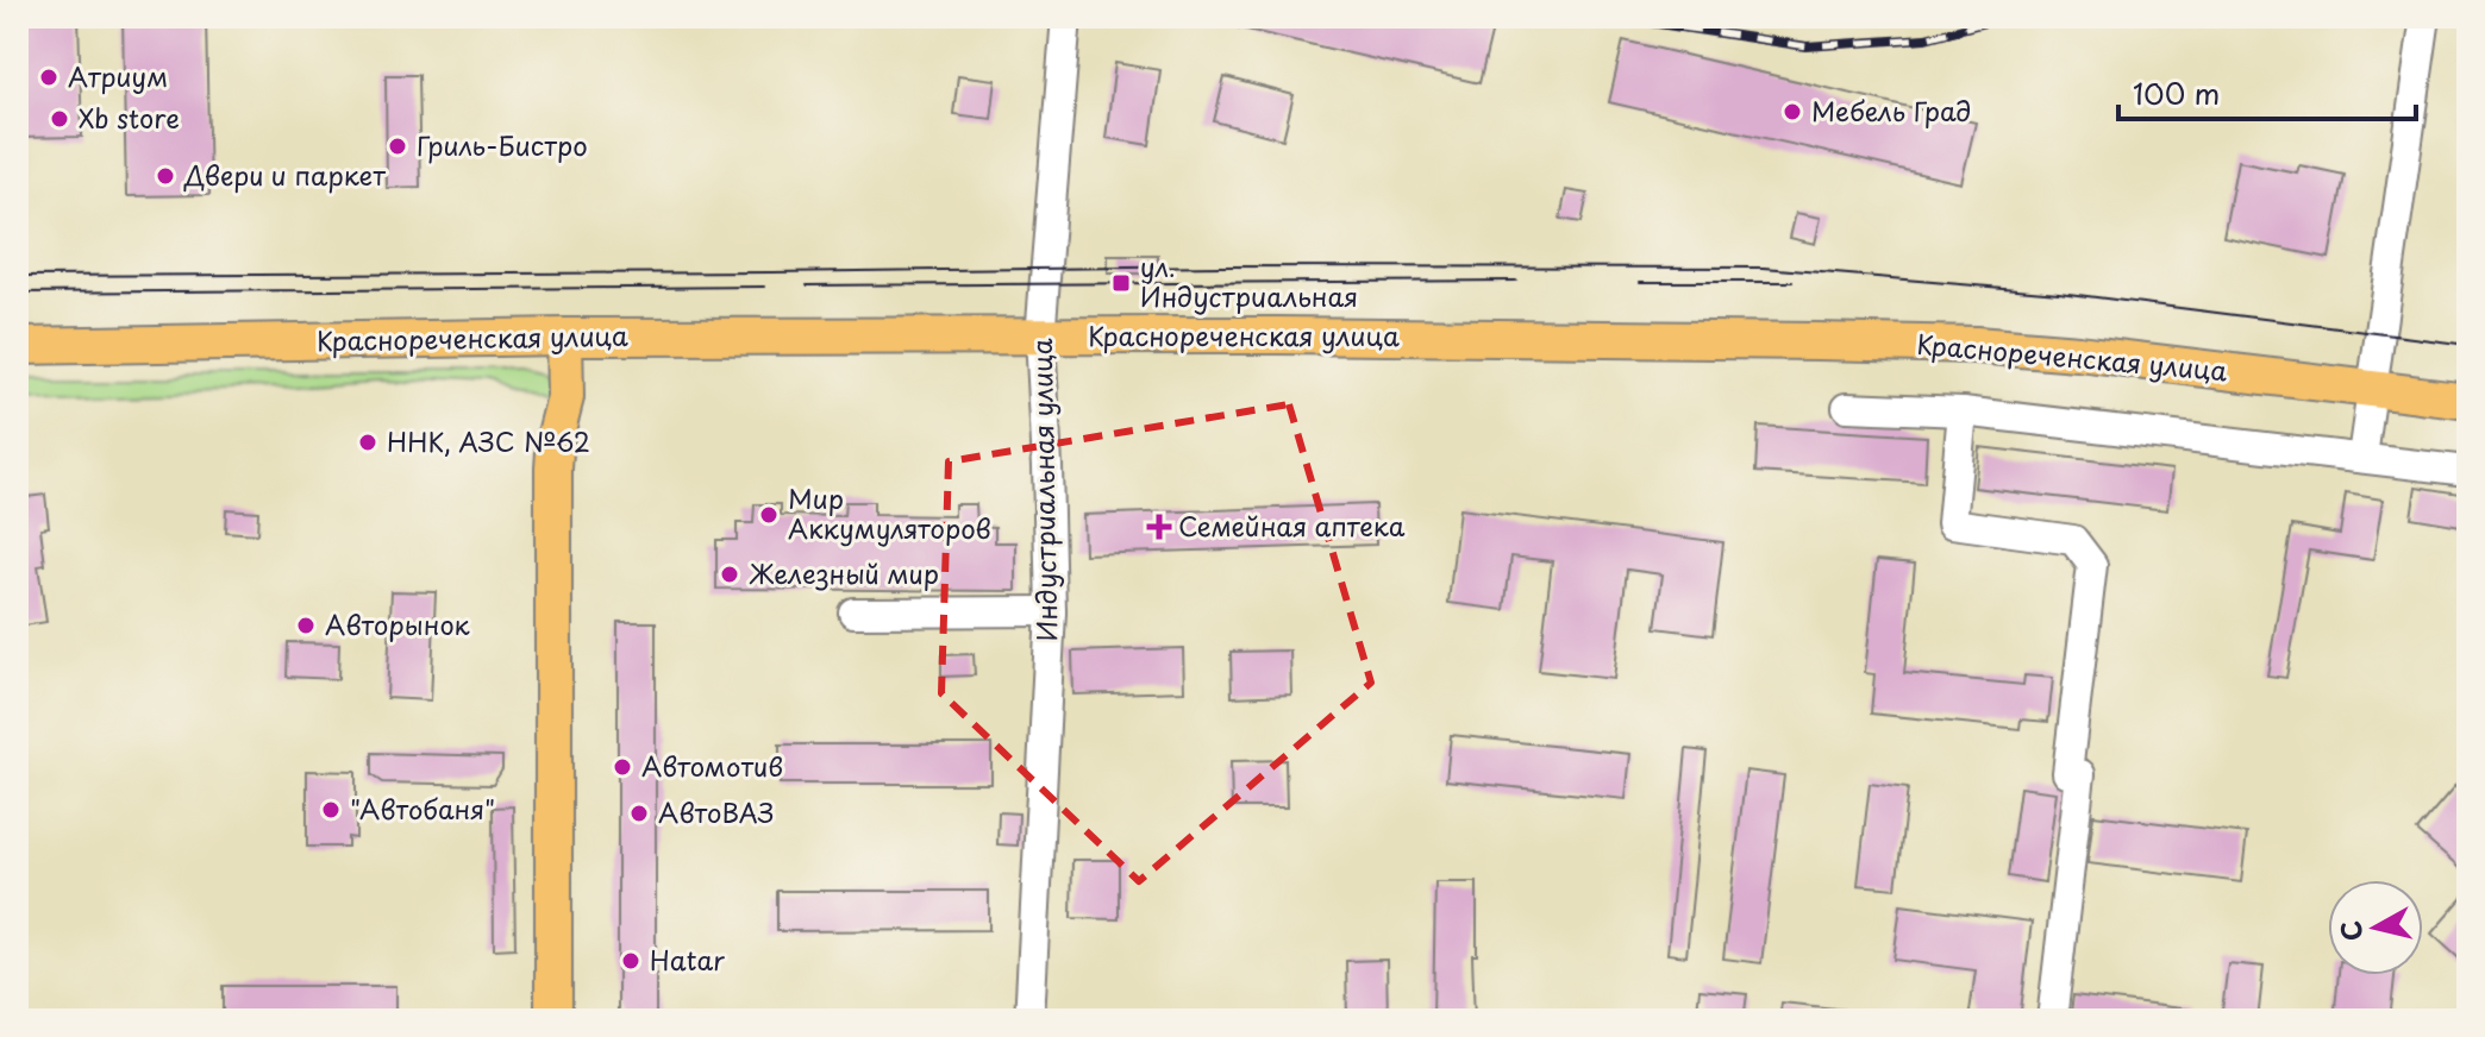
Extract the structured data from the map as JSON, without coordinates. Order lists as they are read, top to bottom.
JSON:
{
  "streets": {
    "main road": ["Краснореченская улица"],
    "street": ["Индустриальная улица"]
  },
  "crossings": [
    ["Краснореченская улица", "Индустриальная улица"]
  ],
  "places": {
    "other": [
      "Атриум",
      "Мебель Град",
      "Xb store",
      "Гриль-Бистро",
      "Двери и паркет",
      "ННК, АЗС №62",
      "Мир Аккумуляторов",
      "Железный мир",
      "Авторынок",
      "Автомотив",
      "\"Автобаня\"",
      "АвтоВАЗ",
      "Hatar"
    ],
    "transit": ["ул. Индустриальная"],
    "health": ["Семейная аптека"]
  },
  "scale_bar": "100 m",
  "north": "left"
}
